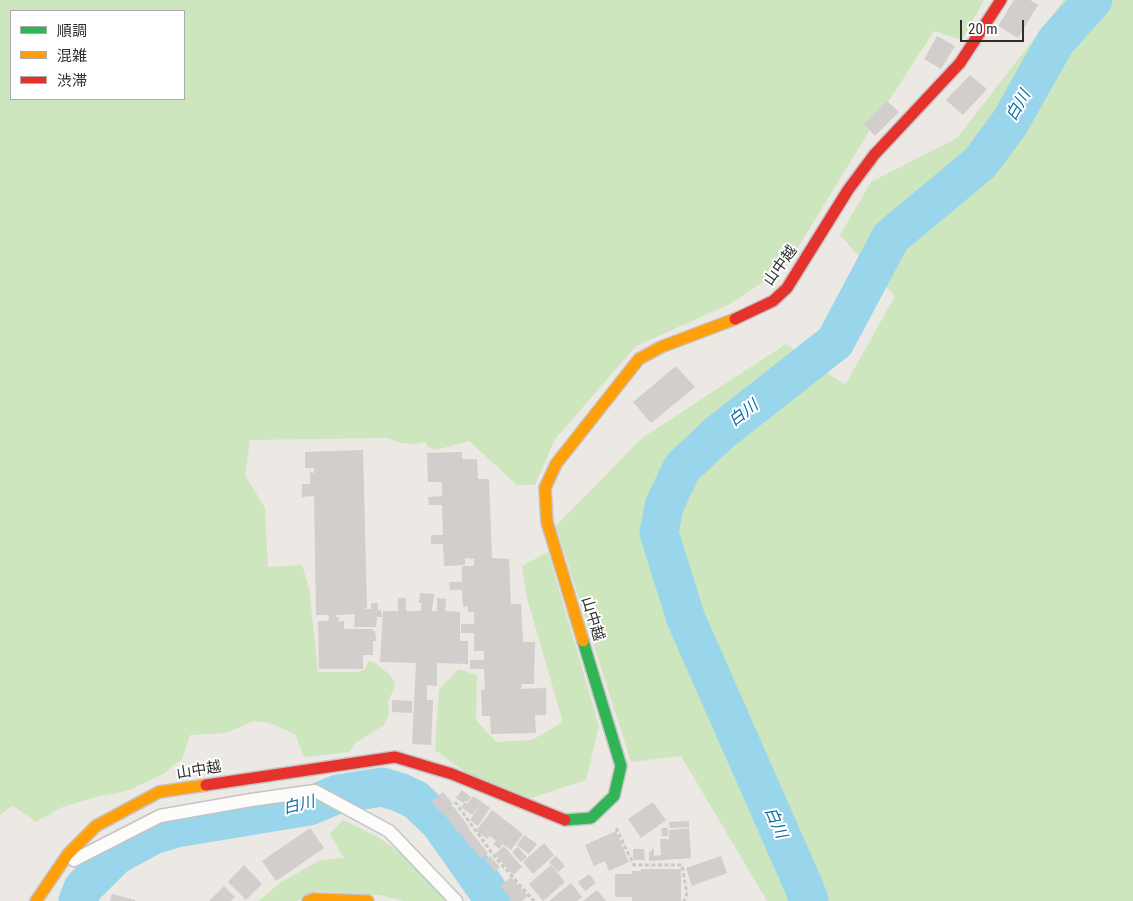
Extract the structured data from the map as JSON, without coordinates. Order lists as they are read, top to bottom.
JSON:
{
  "streets": {
    "main road": ["山中越"]
  },
  "water": ["白川"],
  "legend": ["順調", "混雑", "渋滞"],
  "scale_bar": "20 m"
}
